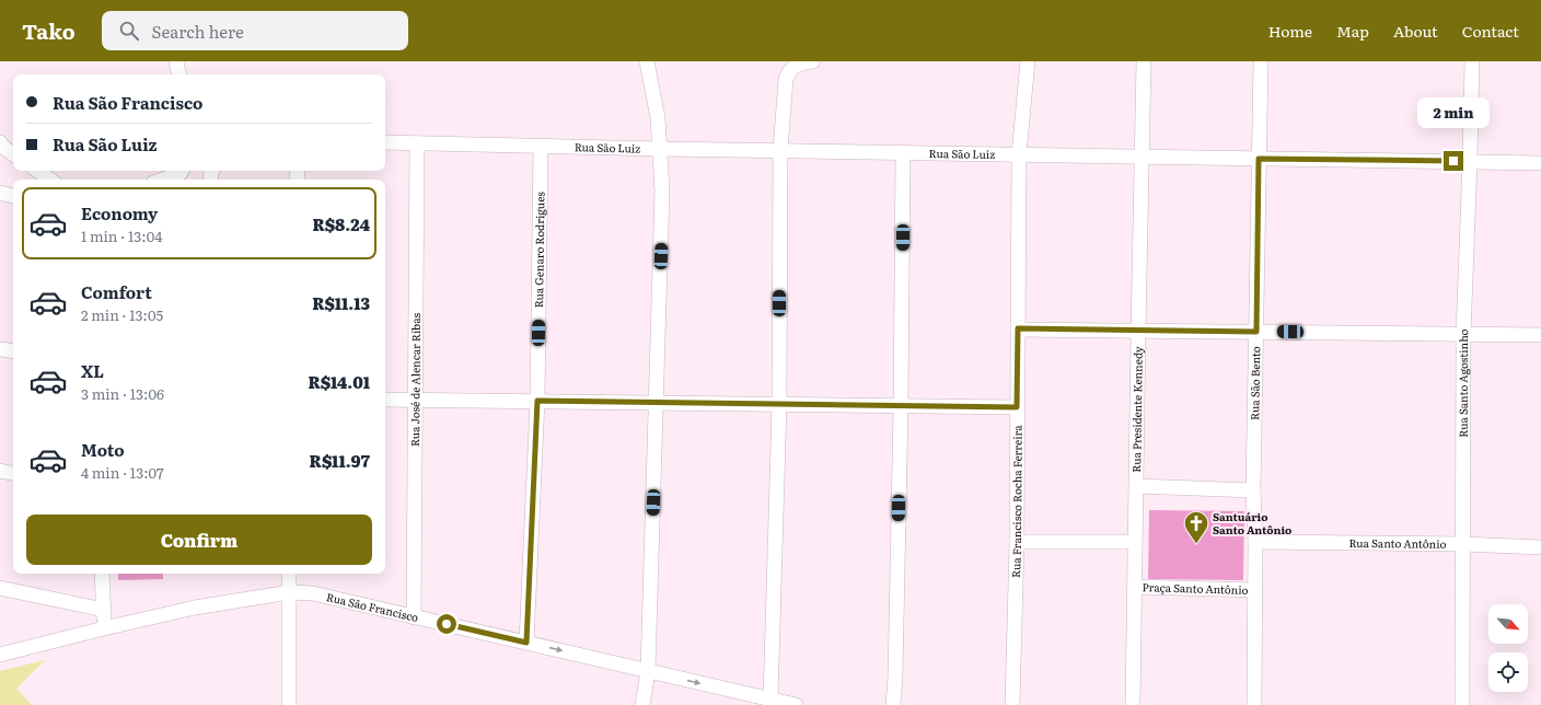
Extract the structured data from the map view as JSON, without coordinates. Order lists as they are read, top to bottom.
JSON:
{
  "streets": {
    "street": [
      "Rua São Luiz",
      "Rua Genaro Rodrigues",
      "Rua José de Alencar Ribas",
      "Rua São Bento",
      "Rua Santo Agostinho",
      "Rua Presidente Kennedy",
      "Rua Francisco Rocha Ferreira",
      "Rua Santo Antônio",
      "Praça Santo Antônio",
      "Rua São Francisco"
    ]
  },
  "crossings": [
    ["Rua São Luiz", "Rua Genaro Rodrigues"],
    ["Rua São Luiz", "Rua José de Alencar Ribas"],
    ["Rua São Luiz", "Rua São Bento"],
    ["Rua São Luiz", "Rua Santo Agostinho"],
    ["Rua São Luiz", "Rua Presidente Kennedy"],
    ["Rua São Luiz", "Rua Francisco Rocha Ferreira"],
    ["Rua Genaro Rodrigues", "Rua São Francisco"],
    ["Rua José de Alencar Ribas", "Rua São Francisco"],
    ["Rua São Bento", "Rua Santo Antônio"],
    ["Rua São Bento", "Praça Santo Antônio"],
    ["Rua Santo Agostinho", "Rua Santo Antônio"],
    ["Rua Presidente Kennedy", "Praça Santo Antônio"]
  ],
  "places": {
    "church": ["Santuário Santo Antônio"]
  },
  "north": "bottom right",
  "page": {
    "header": "Tako",
    "search": "Search here",
    "nav": [
      "Home",
      "Map",
      "About",
      "Contact"
    ],
    "banner": ["Rua São Francisco", "Rua São Luiz"],
    "bubble": "2 min",
    "list": [
      {
        "name": "Economy",
        "note": "1 min · 13:04",
        "value": "R$8.24"
      },
      {
        "name": "Comfort",
        "note": "2 min · 13:05",
        "value": "R$11.13"
      },
      {
        "name": "XL",
        "note": "3 min · 13:06",
        "value": "R$14.01"
      },
      {
        "name": "Moto",
        "note": "4 min · 13:07",
        "value": "R$11.97"
      }
    ],
    "buttons": "Confirm"
  }
}
